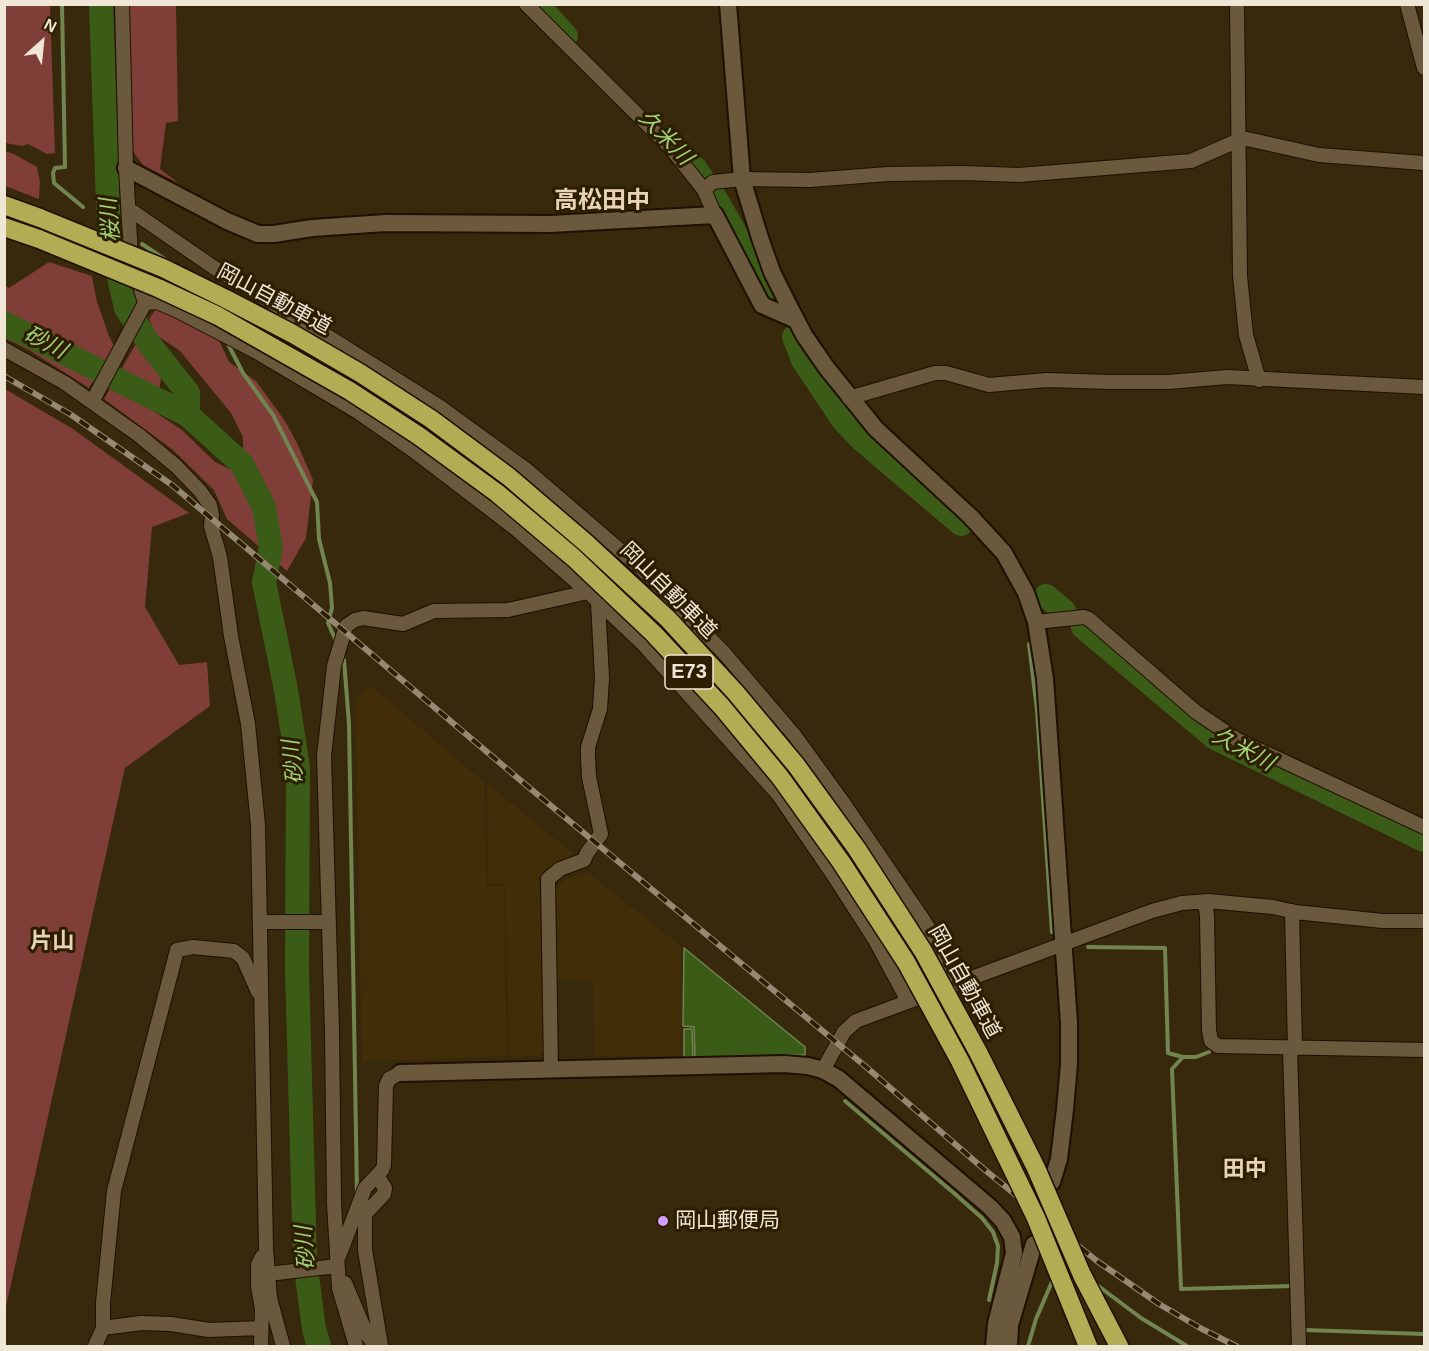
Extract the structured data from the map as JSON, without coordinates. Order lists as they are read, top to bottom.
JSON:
{
  "streets": {
    "highway": ["岡山自動車道", "E73"]
  },
  "districts": ["高松田中", "片山", "田中"],
  "water": ["久米川", "桜川", "砂川"],
  "places": ["岡山郵便局"],
  "north": "top right"
}
